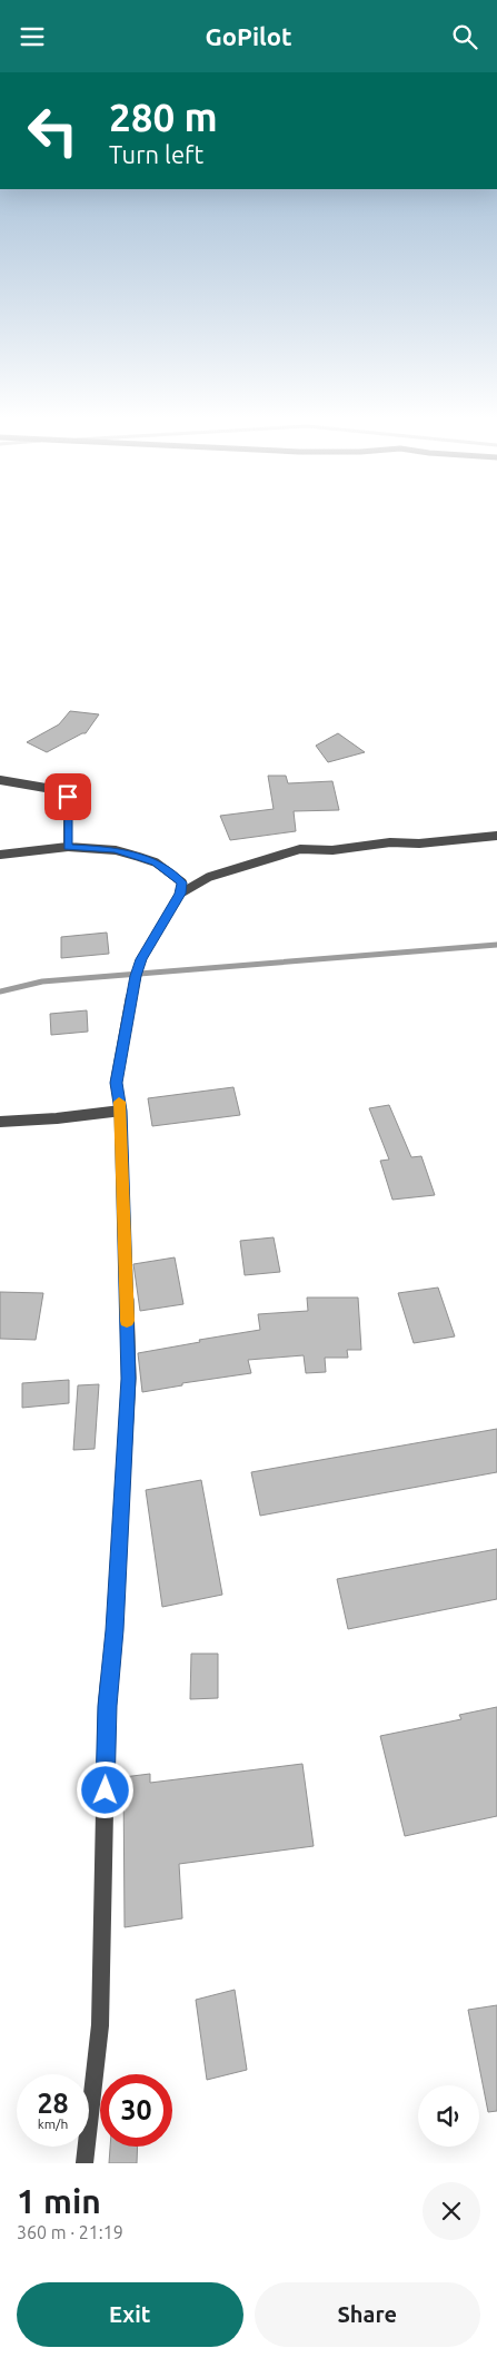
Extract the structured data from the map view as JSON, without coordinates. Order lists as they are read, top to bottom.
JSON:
{
  "page": {
    "header": "GoPilot",
    "turn": ["280 m", "Turn left"],
    "speed": "28 km/h",
    "limit": "30",
    "heading": ["1 min", "360 m · 21:19"],
    "buttons": ["Exit", "Share"]
  }
}
